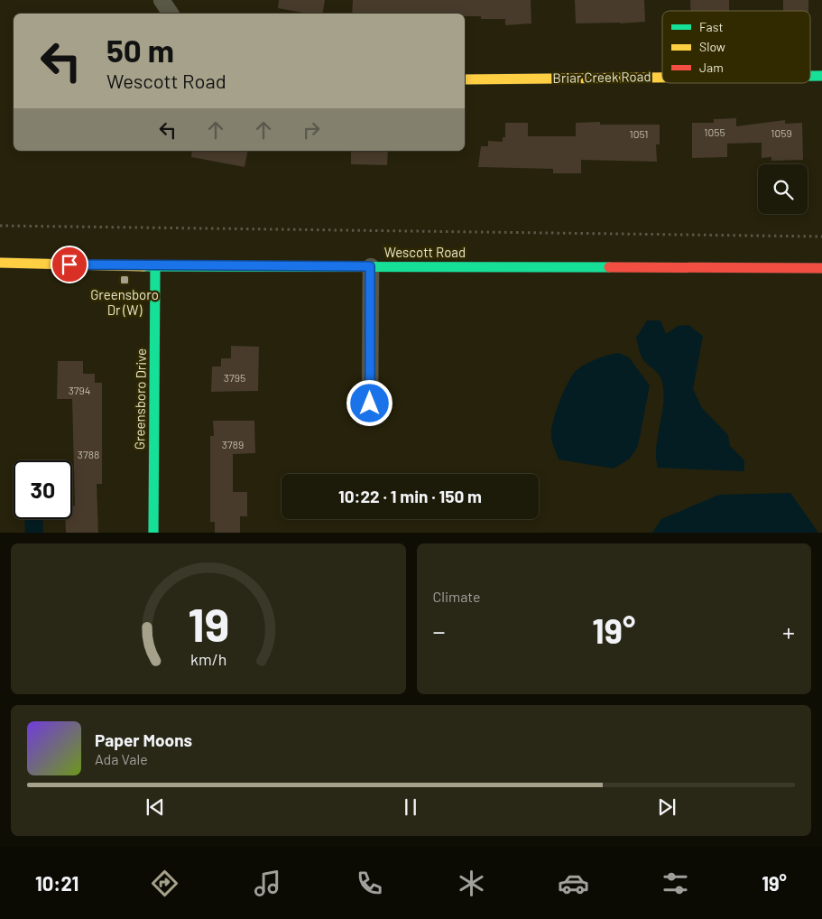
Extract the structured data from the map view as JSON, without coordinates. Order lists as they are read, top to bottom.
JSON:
{
  "streets": {
    "street": ["Briar Creek Road", "Wescott Road", "Greensboro Drive"]
  },
  "crossings": [
    ["Wescott Road", "Greensboro Drive"]
  ],
  "places": {
    "transit": ["Greensboro Dr (W)"]
  },
  "house_numbers": [
    "1055",
    "1059",
    "1051",
    "3795",
    "3794",
    "3789",
    "3788"
  ],
  "legend": ["Fast", "Slow", "Jam"],
  "page": {
    "turn": ["50 m", "Wescott Road"],
    "limit": "30",
    "trip": "10:22 · 1 min · 150 m",
    "tile": "Climate",
    "heat": ["−", "19°", "+"],
    "song": ["Paper Moons", "Ada Vale"],
    "tabs": ["10:21", "19°"],
    "gauge": ["19", "km/h"]
  }
}
